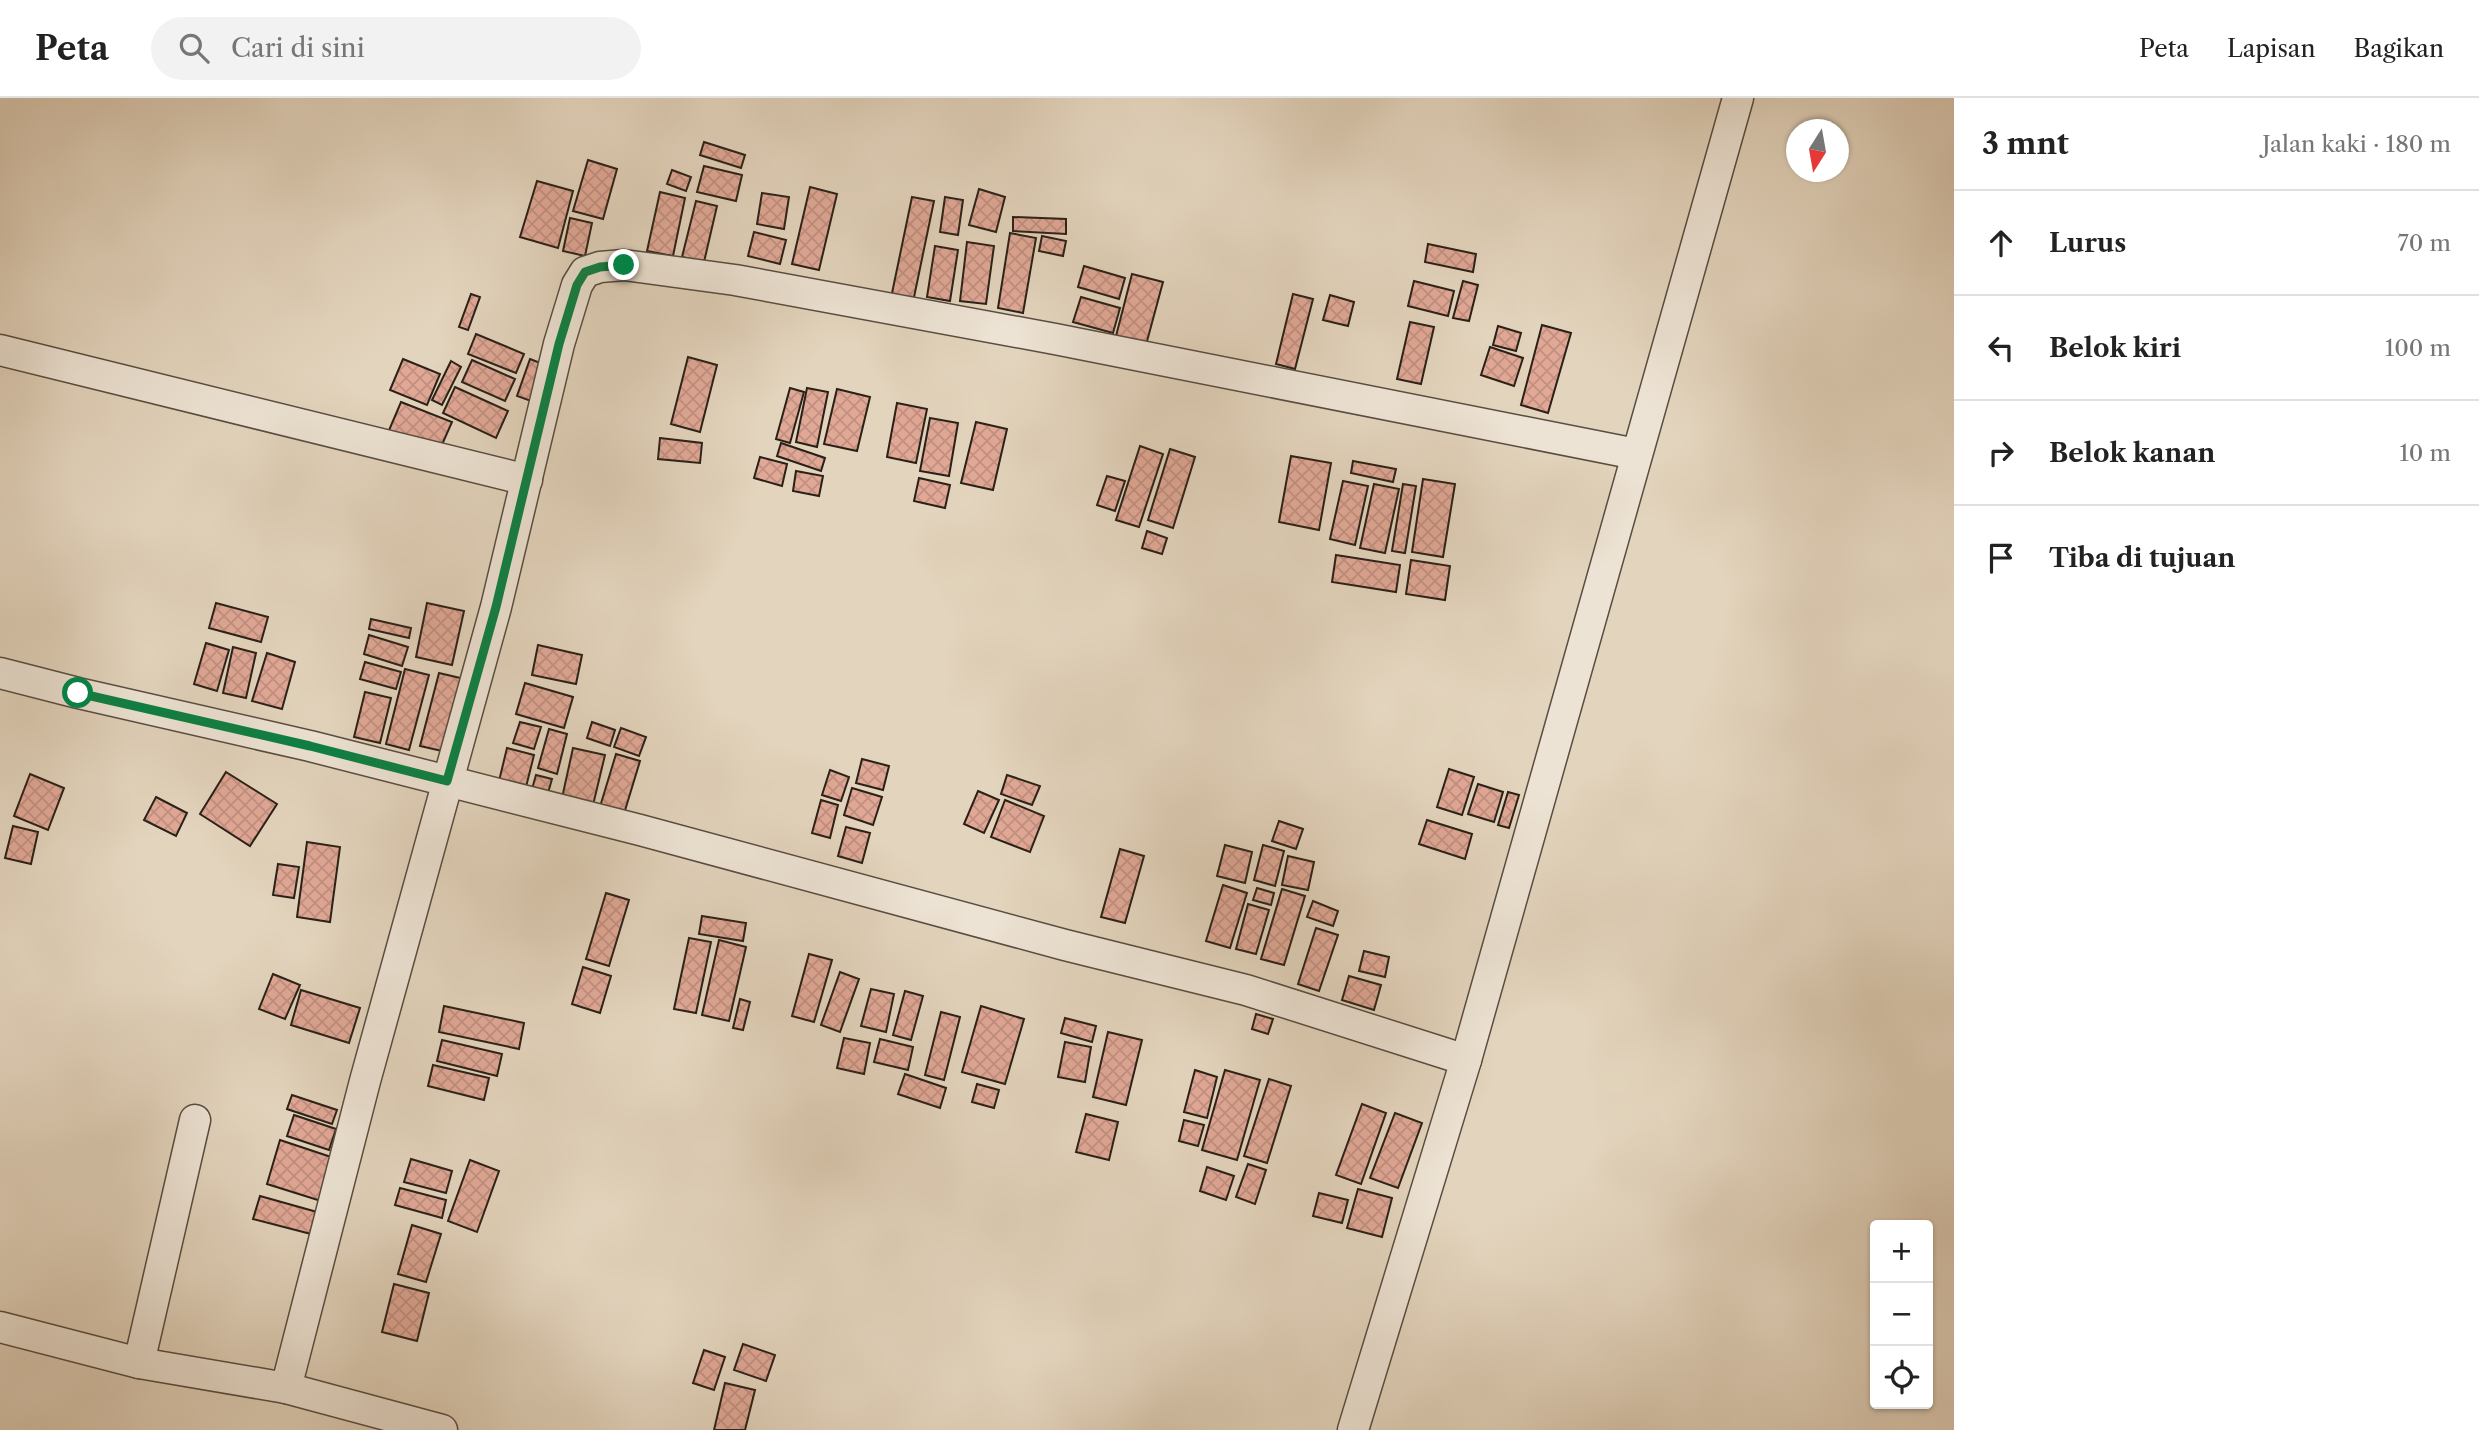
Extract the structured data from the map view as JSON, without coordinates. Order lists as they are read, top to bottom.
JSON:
{
  "north": "bottom",
  "page": {
    "header": "Peta",
    "search": "Cari di sini",
    "nav": ["Peta", "Lapisan", "Bagikan"],
    "heading": ["3 mnt", "Jalan kaki · 180 m"],
    "list": [
      ["Lurus", "70 m"],
      ["Belok kiri", "100 m"],
      ["Belok kanan", "10 m"],
      "Tiba di tujuan"
    ],
    "map_buttons": ["+", "−"]
  }
}
